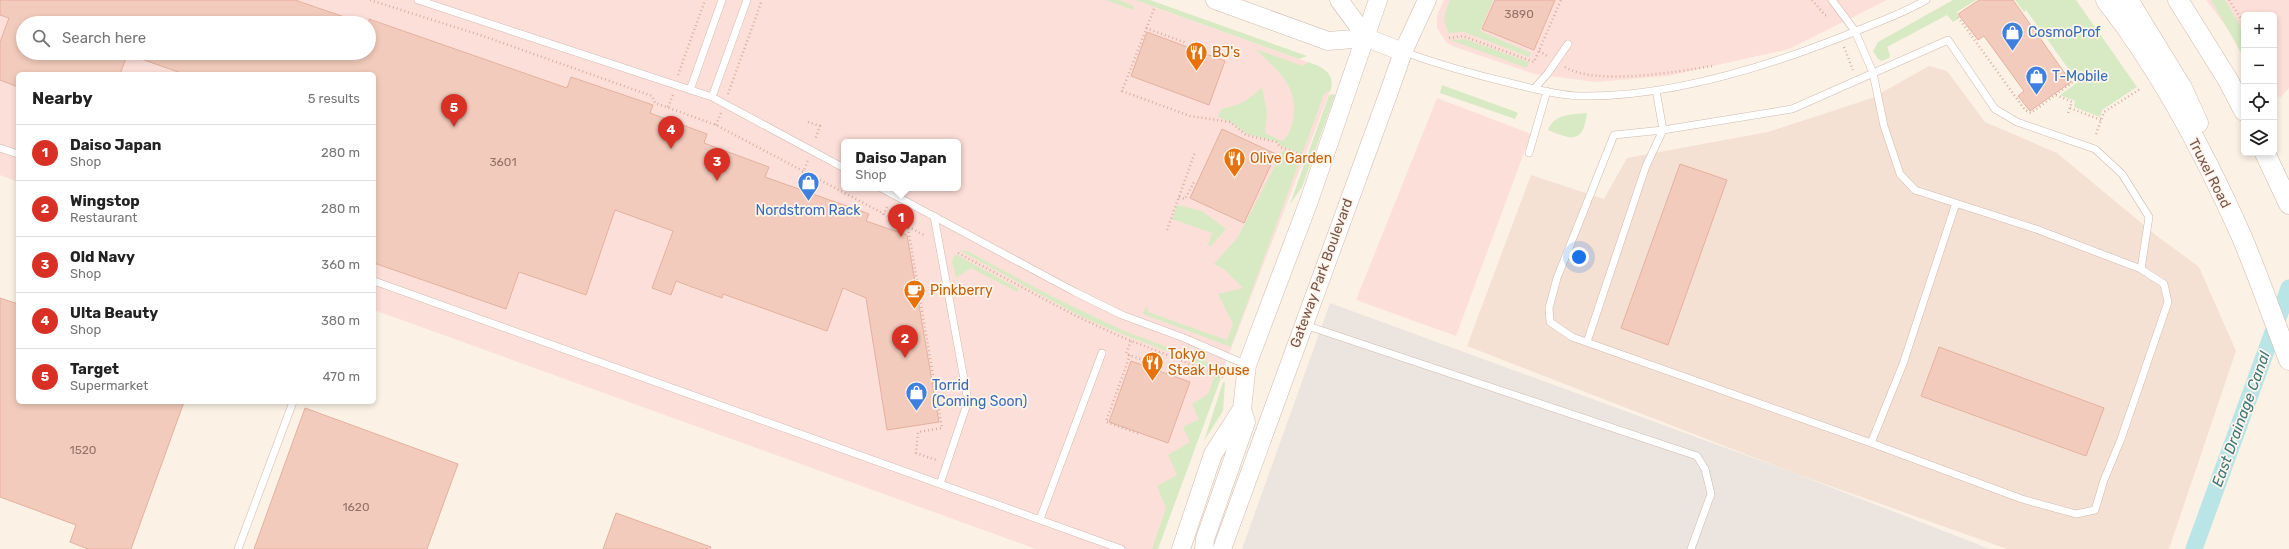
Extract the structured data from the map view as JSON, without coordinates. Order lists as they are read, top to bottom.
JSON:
{
  "streets": {
    "main road": ["Truxel Road"],
    "street": ["Gateway Park Boulevard"]
  },
  "water": ["East Drainage Canal"],
  "places": {
    "shop": [
      "CosmoProf",
      "T-Mobile",
      "Nordstrom Rack",
      "Torrid (Coming Soon)"
    ],
    "restaurant": ["BJ's", "Olive Garden", "Tokyo Steak House"],
    "cafe": ["Pinkberry"]
  },
  "house_numbers": [
    "3890",
    "3601",
    "1520",
    "1620"
  ],
  "page": {
    "map_buttons": ["+", "−"],
    "search": "Search here",
    "heading": ["Nearby", "5 results"],
    "pins": [
      "5",
      "4",
      "3",
      "1",
      "2"
    ],
    "list": [
      {
        "mark": "1",
        "name": "Daiso Japan",
        "note": "Shop",
        "value": "280 m"
      },
      {
        "mark": "2",
        "name": "Wingstop",
        "note": "Restaurant",
        "value": "280 m"
      },
      {
        "mark": "3",
        "name": "Old Navy",
        "note": "Shop",
        "value": "360 m"
      },
      {
        "mark": "4",
        "name": "Ulta Beauty",
        "note": "Shop",
        "value": "380 m"
      },
      {
        "mark": "5",
        "name": "Target",
        "note": "Supermarket",
        "value": "470 m"
      }
    ],
    "popup": ["Daiso Japan", "Shop"]
  }
}
